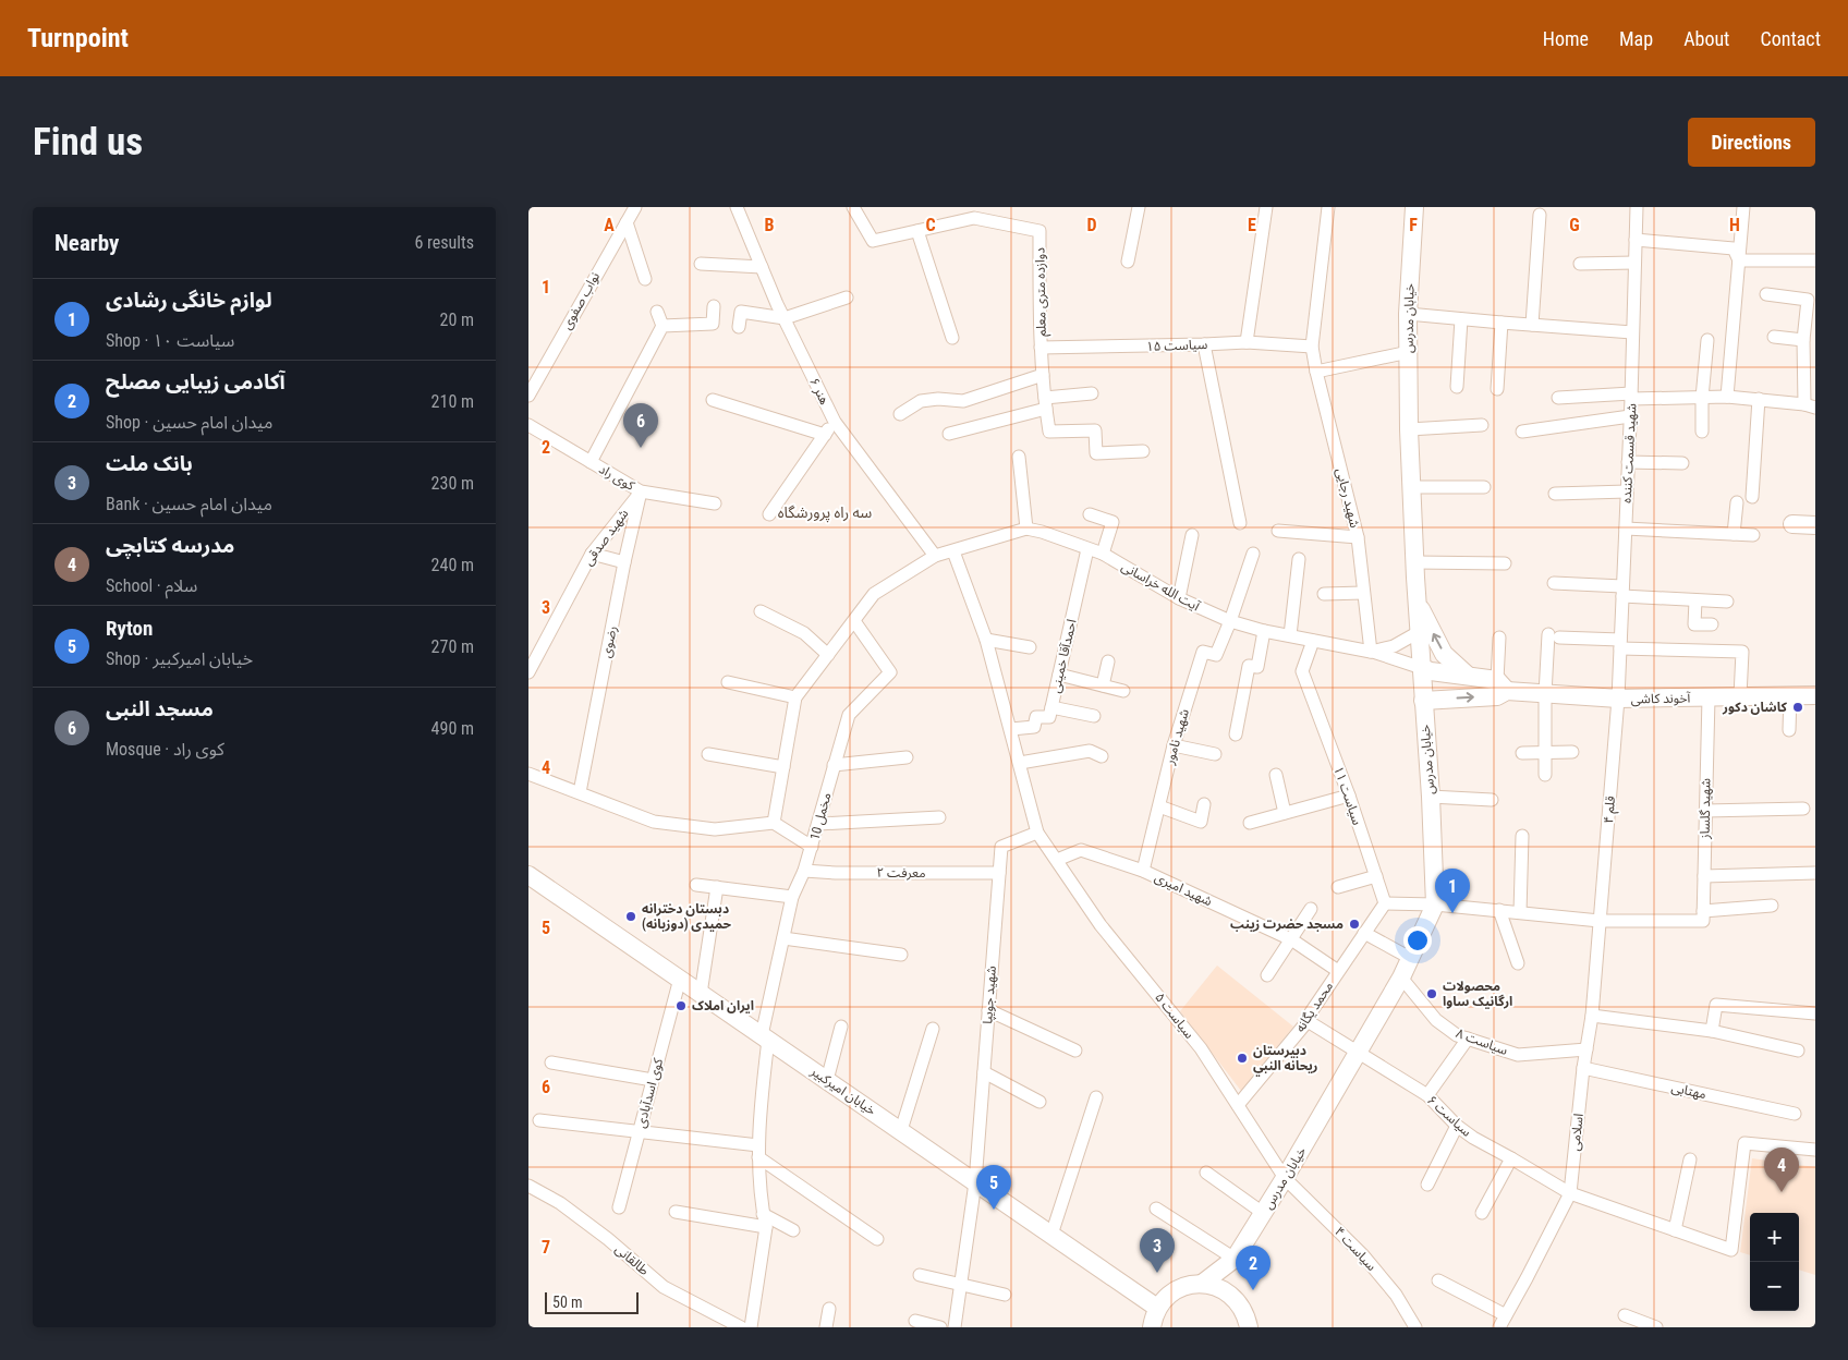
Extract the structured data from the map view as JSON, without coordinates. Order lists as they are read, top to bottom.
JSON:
{
  "streets": {
    "main road": ["خیابان مدرس", "آخوند کاشی", "خیابان امیرکبیر"],
    "street": [
      "دوازده متری معلم",
      "نواب صفوی",
      "سیاست ۱۵",
      "هنر ۶",
      "شهید قسمت کننده",
      "کوی راد",
      "شهید رجایی",
      "شهید صدقی",
      "آیت الله خراسانی",
      "رضوی",
      "احمدآقا خمینی",
      "شهید نامور",
      "سیاست ۱۱",
      "شهید گلساز",
      "قلم ۴",
      "مخمل 10",
      "معرفت ۲",
      "شهید امیری",
      "شهید جویپا",
      "محمد یگانه",
      "سیاست ۵",
      "سیاست ۸",
      "مهتابی",
      "کوی اسدآبادی",
      "سیاست ۶",
      "اسلامی",
      "سیاست ۴",
      "طالقانی"
    ]
  },
  "crossings": [
    ["دوازده متری معلم", "سیاست ۱۵"],
    ["خیابان مدرس", "آیت الله خراسانی"],
    ["خیابان مدرس", "آخوند کاشی"],
    ["خیابان مدرس", "سیاست ۵"],
    ["خیابان مدرس", "سیاست ۸"],
    ["خیابان مدرس", "سیاست ۶"],
    ["خیابان مدرس", "سیاست ۴"],
    ["سیاست ۱۵", "شهید رجایی"],
    ["شهید قسمت کننده", "آخوند کاشی"],
    ["شهید قسمت کننده", "قلم ۴"],
    ["کوی راد", "شهید صدقی"],
    ["کوی راد", "رضوی"],
    ["شهید رجایی", "آیت الله خراسانی"],
    ["شهید صدقی", "رضوی"],
    ["آیت الله خراسانی", "احمدآقا خمینی"],
    ["آیت الله خراسانی", "شهید نامور"],
    ["آیت الله خراسانی", "سیاست ۱۱"],
    ["آخوند کاشی", "شهید گلساز"],
    ["آخوند کاشی", "قلم ۴"],
    ["شهید نامور", "شهید امیری"],
    ["سیاست ۱۱", "محمد یگانه"],
    ["قلم ۴", "اسلامی"],
    ["مخمل 10", "معرفت ۲"],
    ["مخمل 10", "خیابان امیرکبیر"],
    ["معرفت ۲", "شهید جویپا"],
    ["شهید امیری", "محمد یگانه"],
    ["شهید امیری", "سیاست ۵"],
    ["شهید جویپا", "سیاست ۵"],
    ["شهید جویپا", "خیابان امیرکبیر"],
    ["محمد یگانه", "سیاست ۵"],
    ["محمد یگانه", "سیاست ۶"],
    ["سیاست ۵", "سیاست ۴"],
    ["سیاست ۸", "اسلامی"],
    ["خیابان امیرکبیر", "کوی اسدآبادی"],
    ["مهتابی", "اسلامی"],
    ["سیاست ۶", "اسلامی"]
  ],
  "districts": ["سه راه پرورشگاه"],
  "places": [
    "کاشان دکور",
    "دبستان دخترانه حمیدی (دوزبانه)",
    "مسجد حضرت زینب",
    "محصولات ارگانیک ساوا",
    "ایران املاک",
    "دبيرستان ريحانه النبي"
  ],
  "scale_bar": "50 m",
  "page": {
    "header": "Turnpoint",
    "nav": [
      "Home",
      "Map",
      "About",
      "Contact"
    ],
    "buttons": "Directions",
    "title": "Find us",
    "heading": ["Nearby", "6 results"],
    "list": [
      {
        "mark": "1",
        "name": "لوازم خانگی رشادی",
        "note": "Shop · سیاست ۱۰",
        "value": "20 m"
      },
      {
        "mark": "2",
        "name": "آکادمی زیبایی مصلح",
        "note": "Shop · میدان امام حسین",
        "value": "210 m"
      },
      {
        "mark": "3",
        "name": "بانک ملت",
        "note": "Bank · میدان امام حسین",
        "value": "230 m"
      },
      {
        "mark": "4",
        "name": "مدرسه کتابچی",
        "note": "School · سلام",
        "value": "240 m"
      },
      {
        "mark": "5",
        "name": "Ryton",
        "note": "Shop · خیابان امیرکبیر",
        "value": "270 m"
      },
      {
        "mark": "6",
        "name": "مسجد النبی",
        "note": "Mosque · کوی راد",
        "value": "490 m"
      }
    ],
    "pins": [
      "6",
      "1",
      "4",
      "5",
      "3",
      "2"
    ],
    "map_buttons": ["+", "−"],
    "scale": "50 m"
  },
  "grid": {
    "columns": [
      "A",
      "B",
      "C",
      "D",
      "E",
      "F",
      "G",
      "H"
    ],
    "rows": [
      "1",
      "2",
      "3",
      "4",
      "5",
      "6",
      "7"
    ]
  }
}
